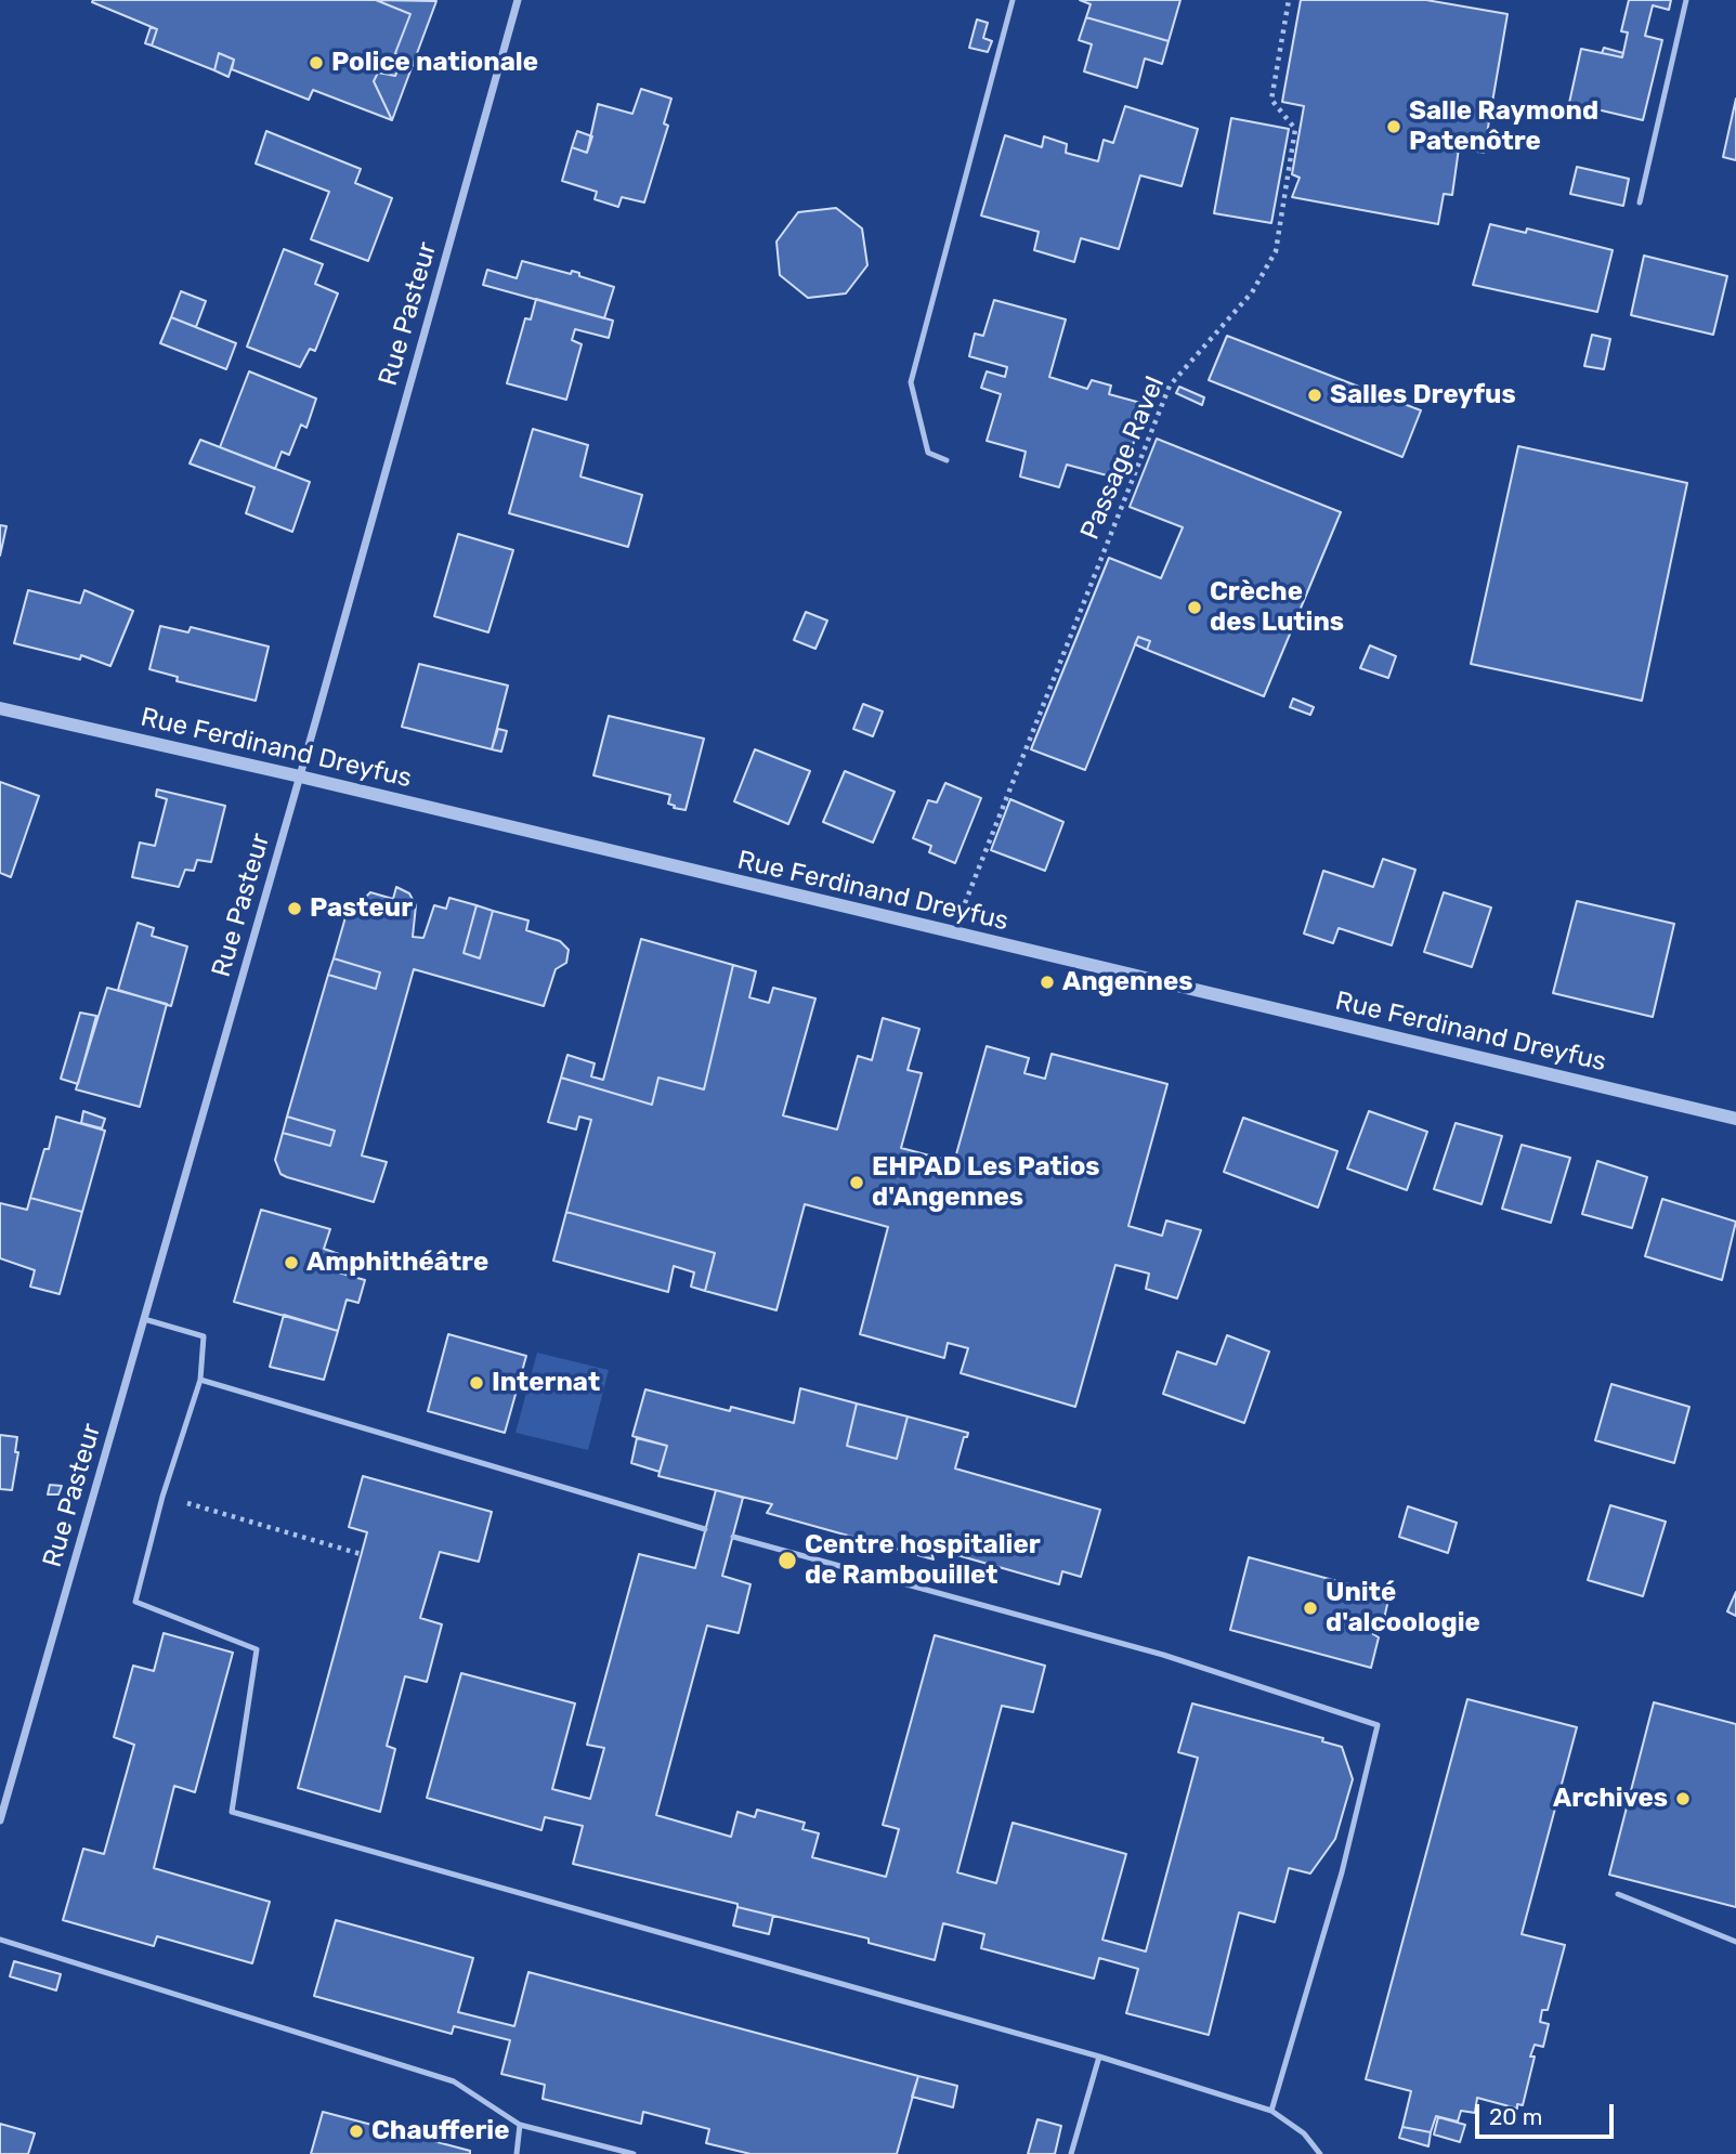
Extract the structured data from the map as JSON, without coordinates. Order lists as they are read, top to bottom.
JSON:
{
  "streets": {
    "street": ["Rue Pasteur", "Rue Ferdinand Dreyfus"],
    "path": ["Passage Ravel"]
  },
  "crossings": [
    ["Rue Pasteur", "Rue Ferdinand Dreyfus"]
  ],
  "places": [
    "Police nationale",
    "Salle Raymond Patenôtre",
    "Salles Dreyfus",
    "Crèche des Lutins",
    "Pasteur",
    "Angennes",
    "EHPAD Les Patios d'Angennes",
    "Amphithéâtre",
    "Internat",
    "Centre hospitalier de Rambouillet",
    "Unité d'alcoologie",
    "Archives",
    "Chaufferie"
  ],
  "scale_bar": "20 m"
}
